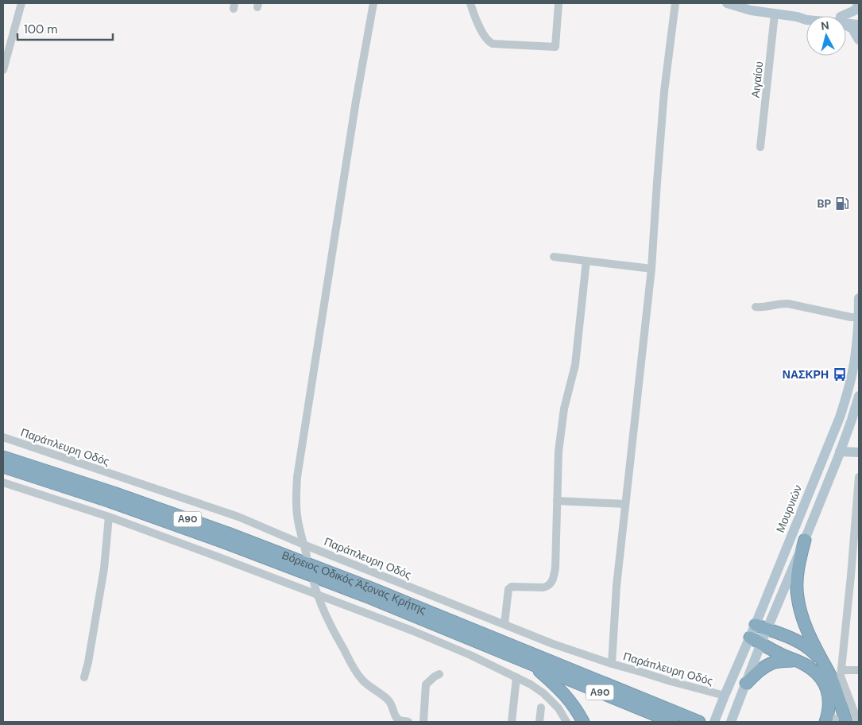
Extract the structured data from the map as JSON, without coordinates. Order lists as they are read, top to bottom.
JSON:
{
  "streets": {
    "highway": ["Α90", "Βόρειος Οδικός Άξονας Κρήτης"],
    "main road": ["Μουρνιών"],
    "street": ["Αιγαίου", "Παράπλευρη Οδός"]
  },
  "places": {
    "fuel station": ["BP"],
    "bus stop": ["ΝΑΣΚΡΗ"]
  },
  "scale_bar": "100 m",
  "north": "top"
}
